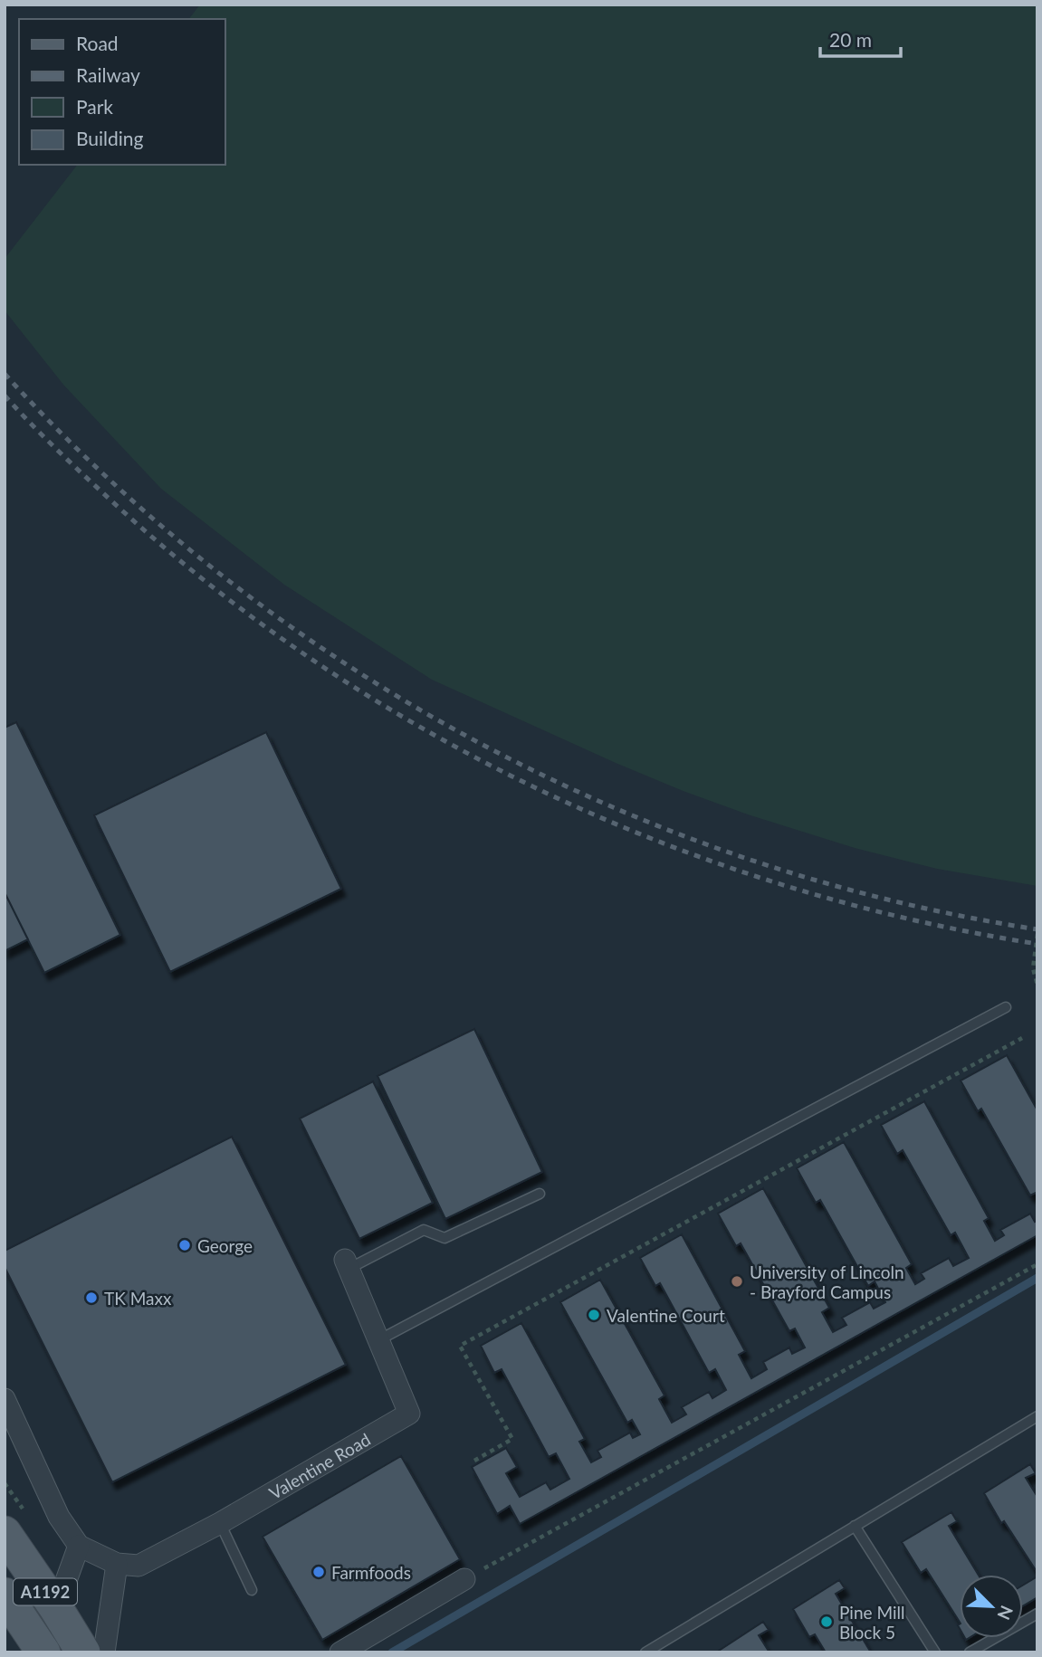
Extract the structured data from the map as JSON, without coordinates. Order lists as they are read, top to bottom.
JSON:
{
  "streets": {
    "main road": ["A1192"],
    "street": ["Valentine Road"]
  },
  "places": [
    "George",
    "University of Lincoln - Brayford Campus",
    "TK Maxx",
    "Valentine Court",
    "Farmfoods",
    "Pine Mill Block 5"
  ],
  "legend": [
    "Road",
    "Railway",
    "Park",
    "Building"
  ],
  "scale_bar": "20 m",
  "north": "bottom right"
}
